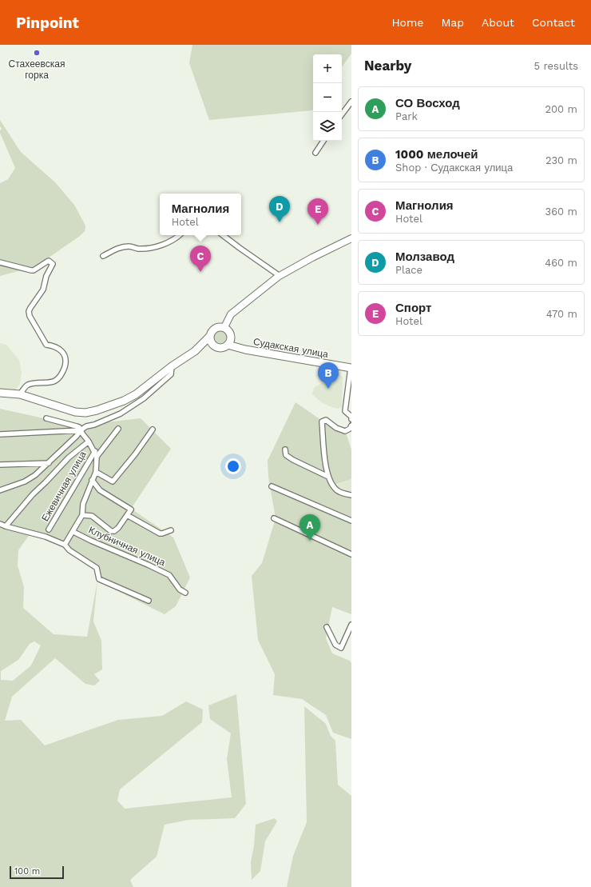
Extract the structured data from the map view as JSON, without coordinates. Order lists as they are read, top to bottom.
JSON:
{
  "streets": {
    "main road": ["Судакская улица"],
    "street": ["Ежевичная улица", "Клубничная улица"]
  },
  "places": ["Стахеевская горка"],
  "scale_bar": "100 m",
  "page": {
    "header": "Pinpoint",
    "nav": [
      "Home",
      "Map",
      "About",
      "Contact"
    ],
    "heading": ["Nearby", "5 results"],
    "map_buttons": ["+", "−"],
    "list": [
      {
        "mark": "A",
        "name": "СО Восход",
        "note": "Park",
        "value": "200 m"
      },
      {
        "mark": "B",
        "name": "1000 мелочей",
        "note": "Shop · Судакская улица",
        "value": "230 m"
      },
      {
        "mark": "C",
        "name": "Магнолия",
        "note": "Hotel",
        "value": "360 m"
      },
      {
        "mark": "D",
        "name": "Молзавод",
        "note": "Place",
        "value": "460 m"
      },
      {
        "mark": "E",
        "name": "Спорт",
        "note": "Hotel",
        "value": "470 m"
      }
    ],
    "popup": ["Магнолия", "Hotel"],
    "pins": [
      "D",
      "E",
      "C",
      "B",
      "A"
    ],
    "scale": "100 m"
  }
}
